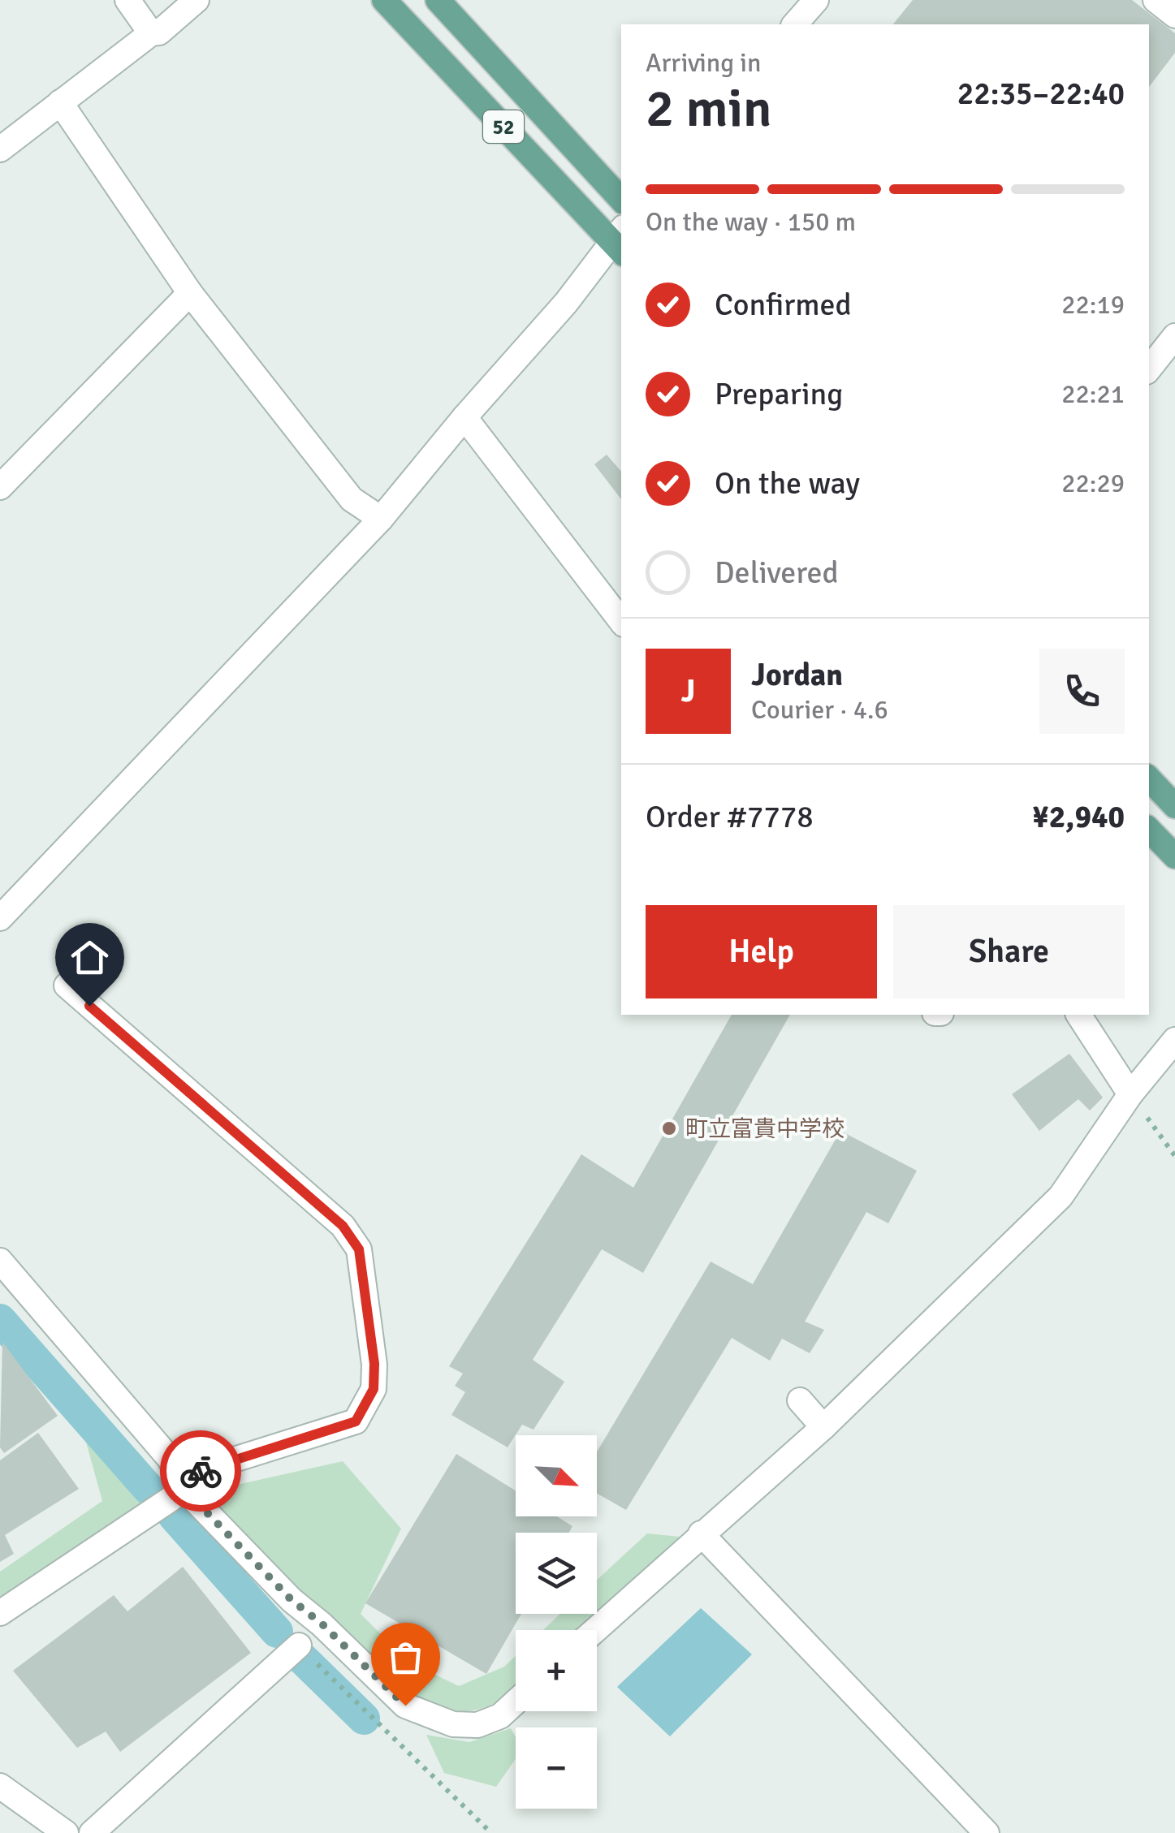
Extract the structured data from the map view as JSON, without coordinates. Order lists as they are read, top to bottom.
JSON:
{
  "streets": {
    "main road": ["52"]
  },
  "places": ["町立富貴中学校"],
  "north": "bottom right",
  "page": {
    "heading": ["2 min", "Arriving in", "22:35–22:40"],
    "panel": [
      "Jordan",
      "Courier · 4.6",
      "Order #7778",
      "¥2,940"
    ],
    "bar": "On the way · 150 m",
    "list": [
      ["Confirmed", "22:19"],
      ["Preparing", "22:21"],
      ["On the way", "22:29"],
      "Delivered"
    ],
    "round": "J",
    "buttons": ["Help", "Share"],
    "map_buttons": ["+", "−"]
  }
}
